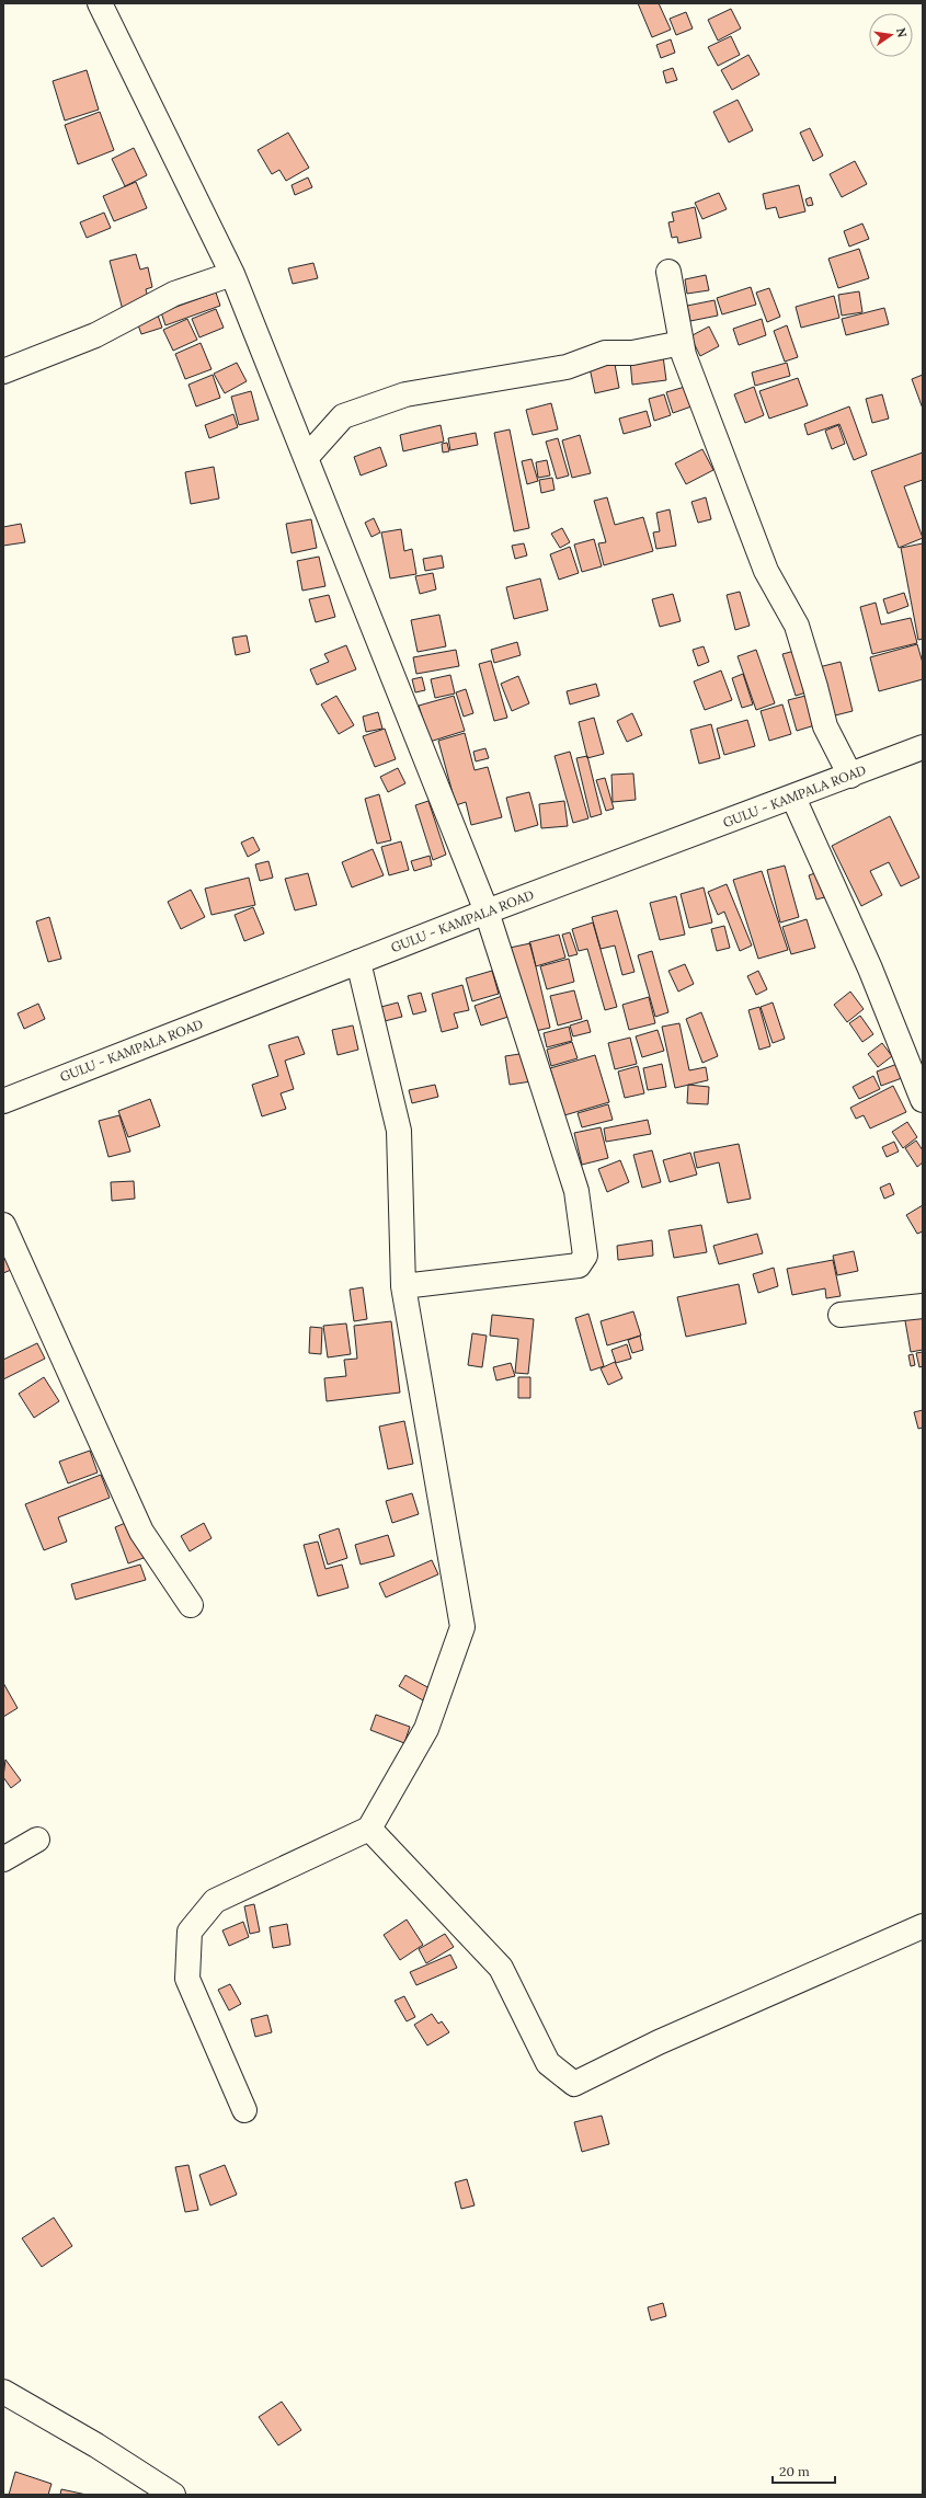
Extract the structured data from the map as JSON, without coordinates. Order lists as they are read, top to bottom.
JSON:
{
  "streets": {
    "street": ["GULU - KAMPALA ROAD"]
  },
  "scale_bar": "20 m",
  "north": "right"
}
